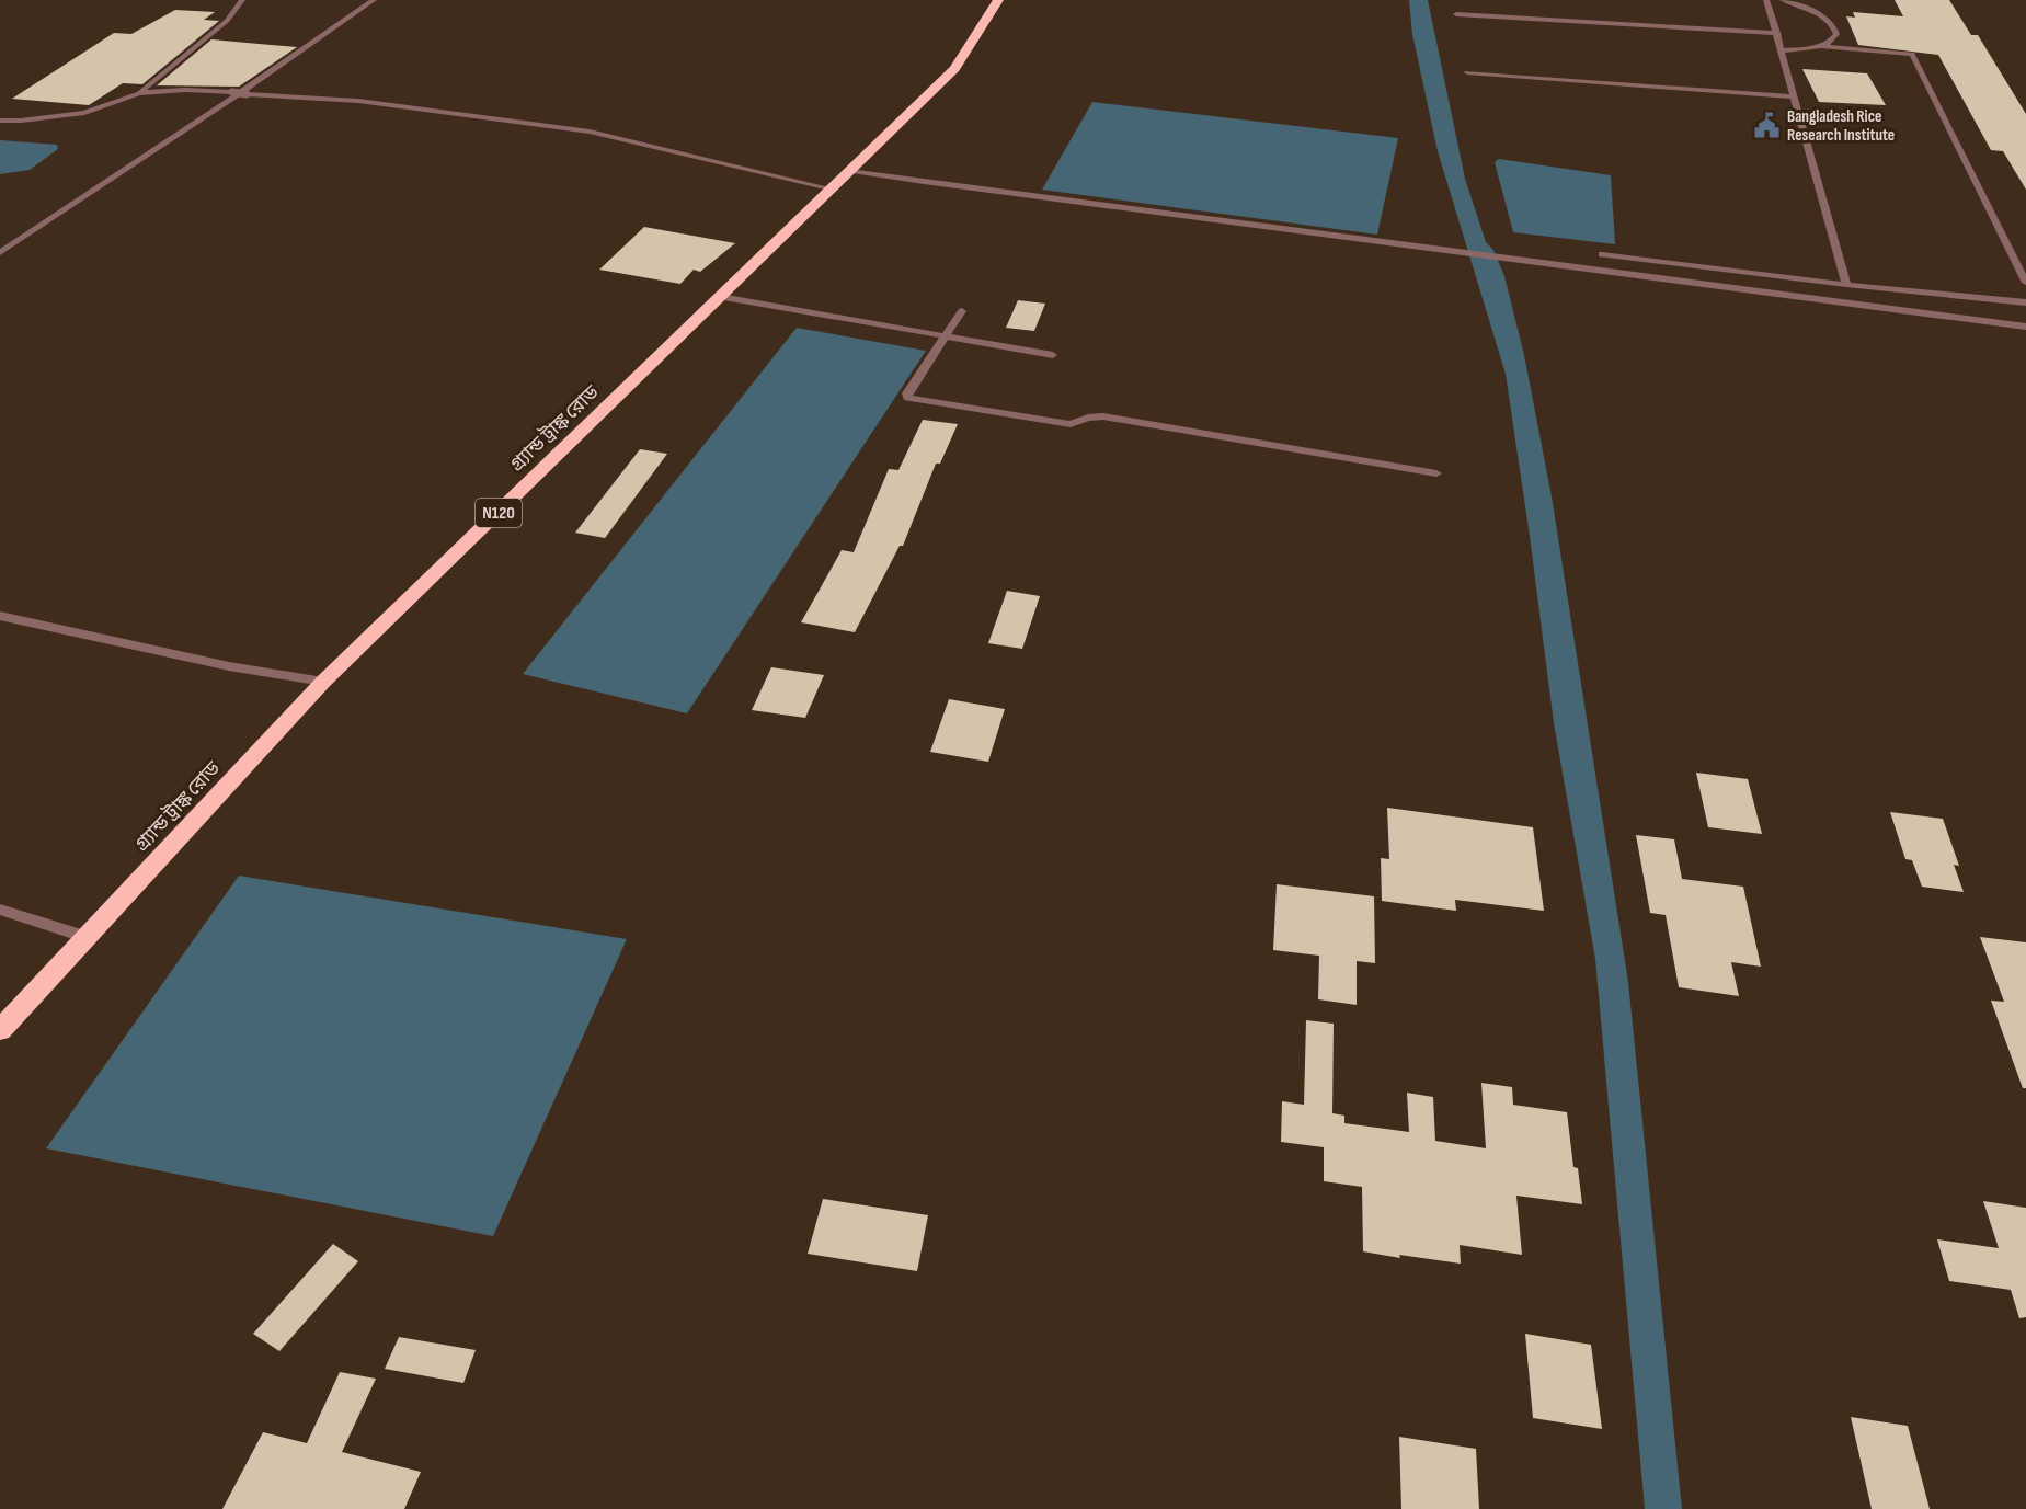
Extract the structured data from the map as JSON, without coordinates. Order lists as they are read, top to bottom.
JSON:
{
  "streets": {
    "highway": ["গ্র্যান্ড ট্রাঙ্ক রোড", "N120"]
  },
  "places": {
    "public building": ["Bangladesh Rice Research Institute"]
  }
}
